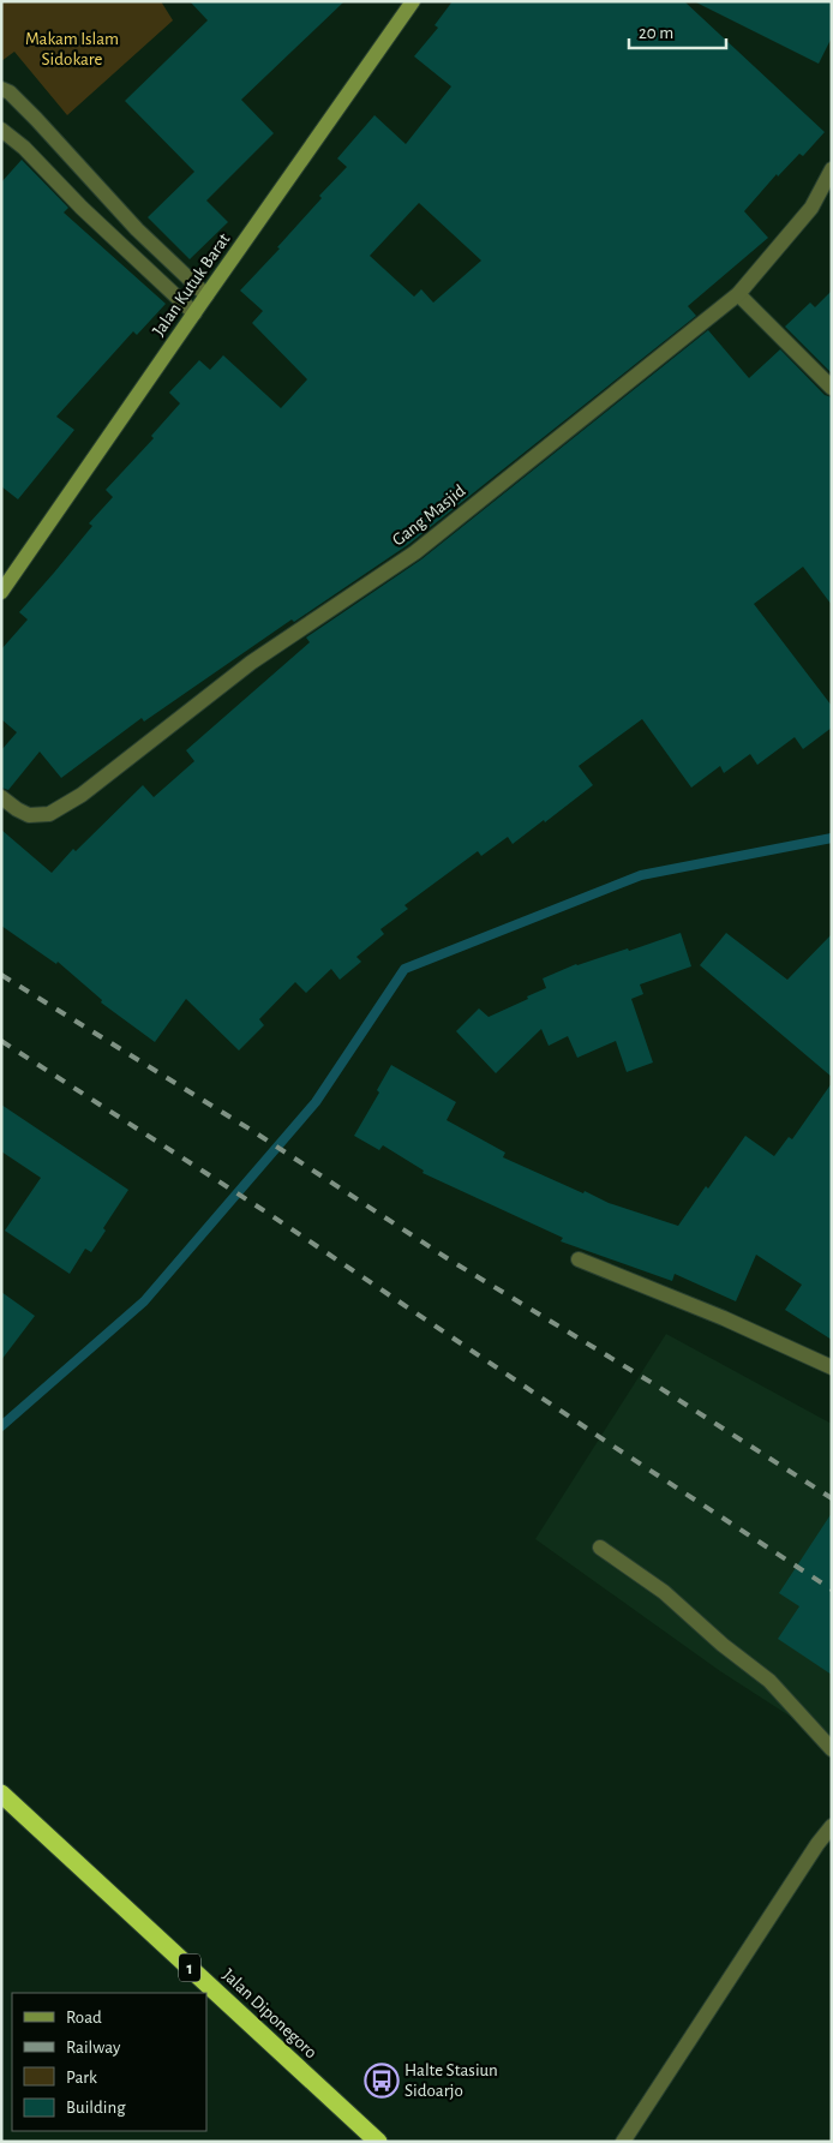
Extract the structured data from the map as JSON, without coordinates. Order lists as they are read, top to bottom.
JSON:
{
  "streets": {
    "highway": ["1", "Jalan Diponegoro"],
    "street": ["Jalan Kutuk Barat", "Gang Masjid"]
  },
  "parks": ["Makam Islam Sidokare"],
  "places": {
    "bus stop": ["Halte Stasiun Sidoarjo"]
  },
  "legend": [
    "Road",
    "Railway",
    "Park",
    "Building"
  ],
  "scale_bar": "20 m"
}
